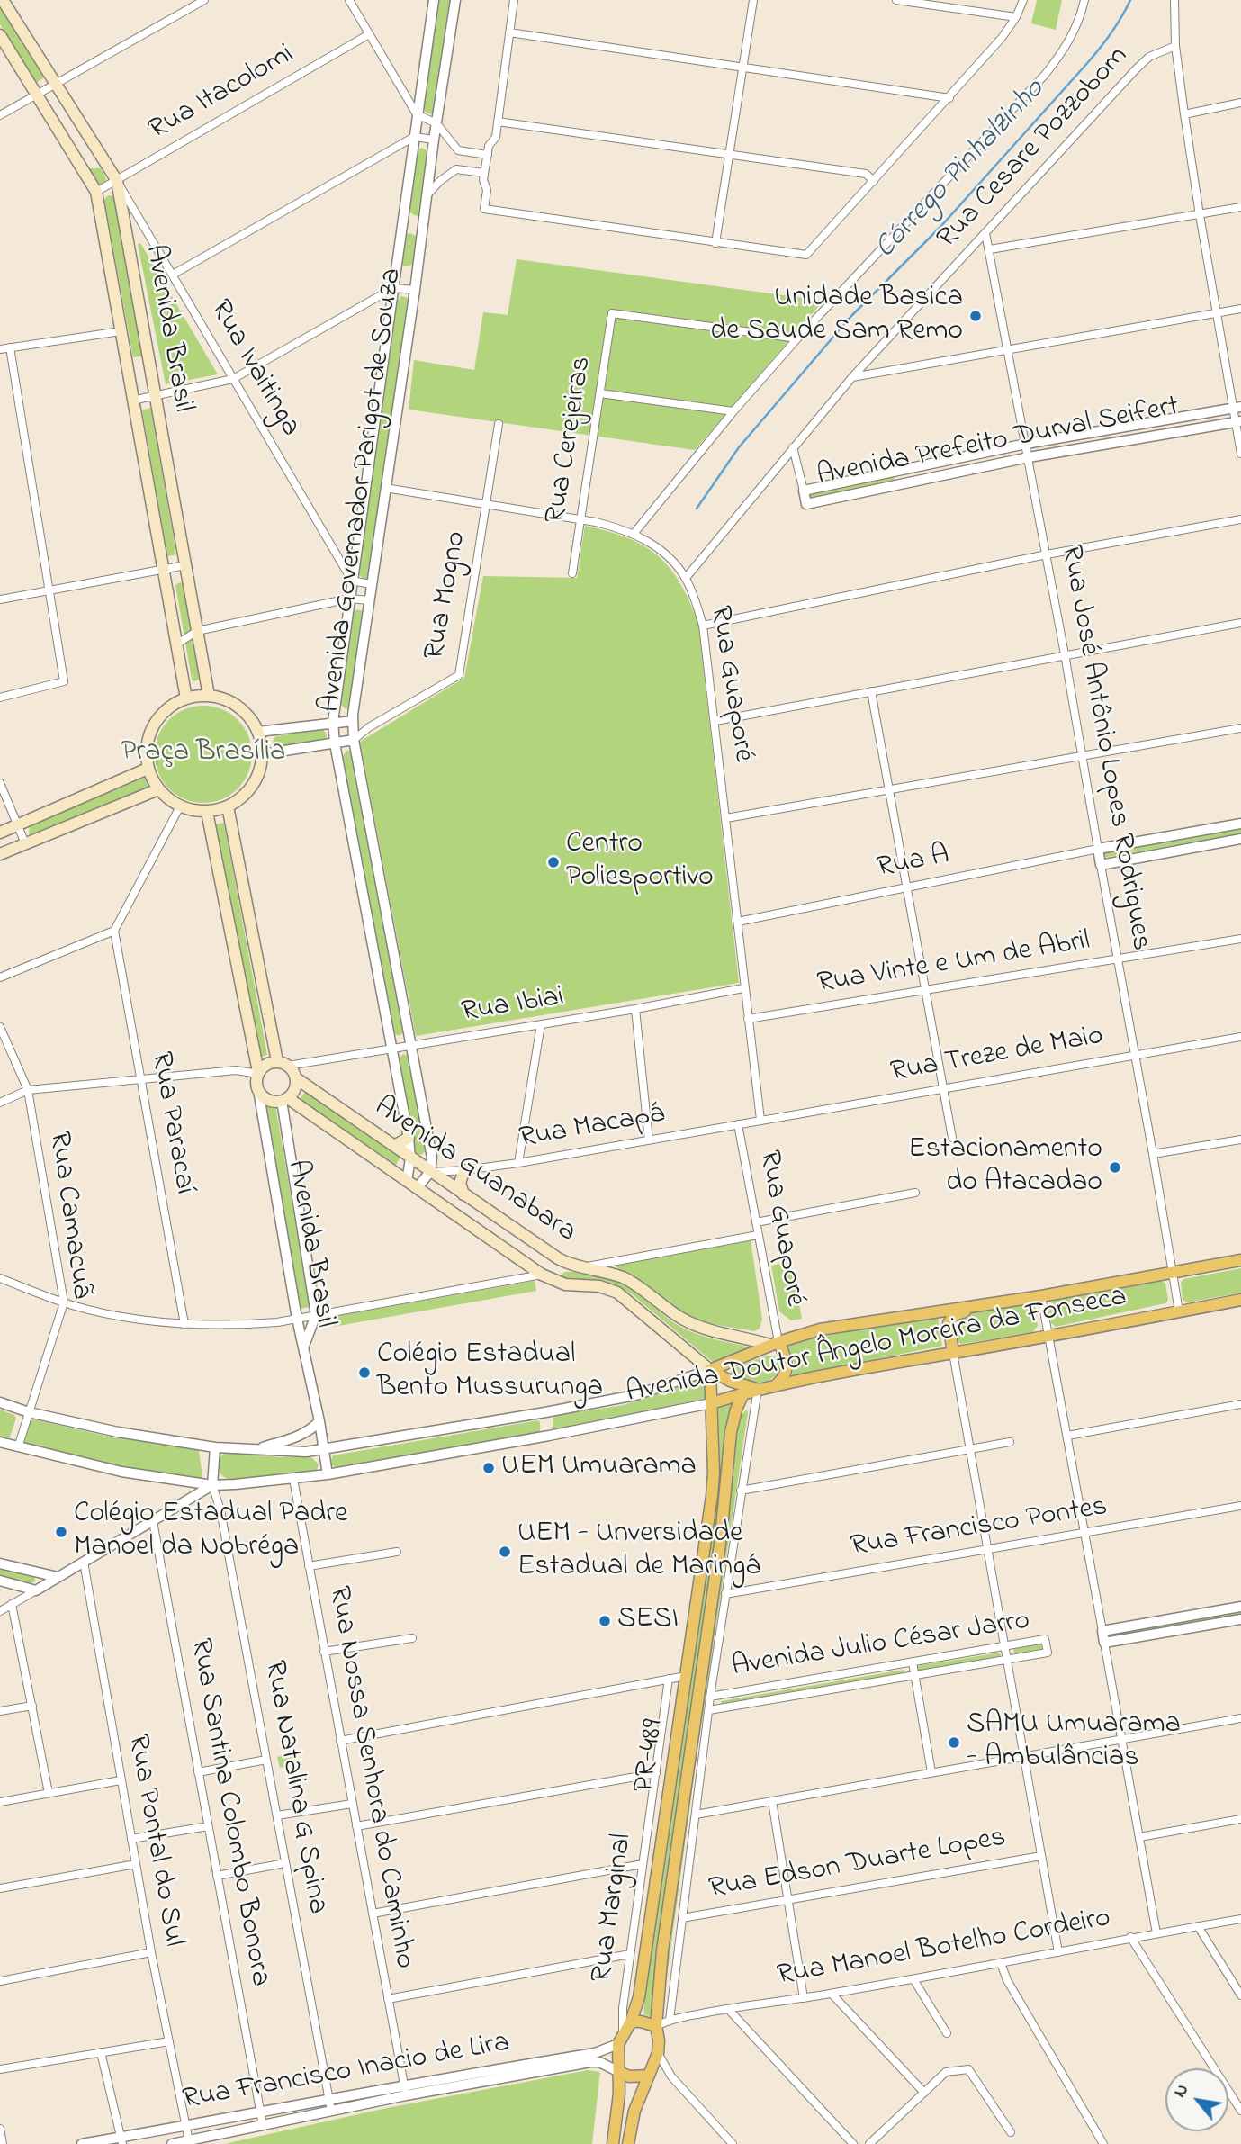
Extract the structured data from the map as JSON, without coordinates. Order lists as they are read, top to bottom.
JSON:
{
  "streets": {
    "main road": [
      "Avenida Brasil",
      "Avenida Guanabara",
      "Avenida Doutor Ângelo Moreira da Fonseca",
      "PR-489"
    ],
    "street": [
      "Rua Itacolomi",
      "Rua Cesare Pozzobom",
      "Rua Ivaitinga",
      "Rua Cerejeiras",
      "Avenida Prefeito Durval Seifert",
      "Avenida Governador Parigot de Souza",
      "Rua Mogno",
      "Rua Guaporé",
      "Rua José Antônio Lopes Rodrigues",
      "Rua A",
      "Rua Vinte e Um de Abril",
      "Rua Ibiai",
      "Rua Treze de Maio",
      "Rua Paracaí",
      "Rua Macapá",
      "Rua Camacuã",
      "Rua Francisco Pontes",
      "Avenida Julio César Jarro",
      "Rua Nossa Senhora do Caminho",
      "Rua Natalina G Spina",
      "Rua Santina Colombo Bonora",
      "Rua Pontal do Sul",
      "Rua Edson Duarte Lopes",
      "Rua Marginal",
      "Rua Manoel Botelho Cordeiro",
      "Rua Francisco Inacio de Lira"
    ]
  },
  "crossings": [
    ["Rua Itacolomi", "Avenida Brasil"],
    ["Rua Itacolomi", "Rua Ivaitinga"],
    ["Rua Cesare Pozzobom", "Rua Guaporé"],
    ["Rua Cesare Pozzobom", "Rua José Antônio Lopes Rodrigues"],
    ["Avenida Brasil", "Rua Ivaitinga"],
    ["Avenida Brasil", "Rua Ibiai"],
    ["Avenida Brasil", "Avenida Guanabara"],
    ["Rua Ivaitinga", "Avenida Governador Parigot de Souza"],
    ["Rua Cerejeiras", "Rua Guaporé"],
    ["Avenida Prefeito Durval Seifert", "Rua José Antônio Lopes Rodrigues"],
    ["Avenida Governador Parigot de Souza", "Rua Mogno"],
    ["Avenida Governador Parigot de Souza", "Rua Guaporé"],
    ["Avenida Governador Parigot de Souza", "Rua Ibiai"],
    ["Avenida Governador Parigot de Souza", "Rua Macapá"],
    ["Avenida Governador Parigot de Souza", "Avenida Guanabara"],
    ["Rua Mogno", "Rua Guaporé"],
    ["Rua Guaporé", "Rua A"],
    ["Rua Guaporé", "Rua Vinte e Um de Abril"],
    ["Rua Guaporé", "Rua Ibiai"],
    ["Rua Guaporé", "Rua Treze de Maio"],
    ["Rua Guaporé", "Rua Macapá"],
    ["Rua Guaporé", "Avenida Guanabara"],
    ["Rua Guaporé", "Avenida Doutor Ângelo Moreira da Fonseca"],
    ["Rua José Antônio Lopes Rodrigues", "Rua A"],
    ["Rua José Antônio Lopes Rodrigues", "Rua Vinte e Um de Abril"],
    ["Rua José Antônio Lopes Rodrigues", "Rua Treze de Maio"],
    ["Rua José Antônio Lopes Rodrigues", "Avenida Doutor Ângelo Moreira da Fonseca"],
    ["Rua Ibiai", "Avenida Guanabara"],
    ["Rua Treze de Maio", "Rua Macapá"],
    ["Rua Macapá", "Avenida Guanabara"],
    ["Avenida Guanabara", "Avenida Doutor Ângelo Moreira da Fonseca"],
    ["Avenida Guanabara", "PR-489"],
    ["Rua Camacuã", "Avenida Doutor Ângelo Moreira da Fonseca"],
    ["Avenida Doutor Ângelo Moreira da Fonseca", "PR-489"],
    ["Avenida Doutor Ângelo Moreira da Fonseca", "Rua Nossa Senhora do Caminho"],
    ["Avenida Doutor Ângelo Moreira da Fonseca", "Rua Natalina G Spina"],
    ["PR-489", "Rua Marginal"],
    ["PR-489", "Rua Manoel Botelho Cordeiro"],
    ["PR-489", "Rua Francisco Inacio de Lira"],
    ["Rua Nossa Senhora do Caminho", "Rua Francisco Inacio de Lira"],
    ["Rua Natalina G Spina", "Rua Francisco Inacio de Lira"],
    ["Rua Santina Colombo Bonora", "Rua Francisco Inacio de Lira"],
    ["Rua Pontal do Sul", "Rua Francisco Inacio de Lira"],
    ["Rua Marginal", "Rua Manoel Botelho Cordeiro"],
    ["Rua Marginal", "Rua Francisco Inacio de Lira"],
    ["Rua Manoel Botelho Cordeiro", "Rua Francisco Inacio de Lira"]
  ],
  "water": ["Córrego Pinhalzinho"],
  "parks": ["Praça Brasília"],
  "places": [
    "Unidade Basica de Saude Sam Remo",
    "Centro Poliesportivo",
    "Estacionamento do Atacadao",
    "Colégio Estadual Bento Mussurunga",
    "UEM Umuarama",
    "Colégio Estadual Padre Manoel da Nobréga",
    "UEM - Unversidade Estadual de Maringá",
    "SESI",
    "SAMU Umuarama - Ambulâncias"
  ],
  "north": "top left"
}
